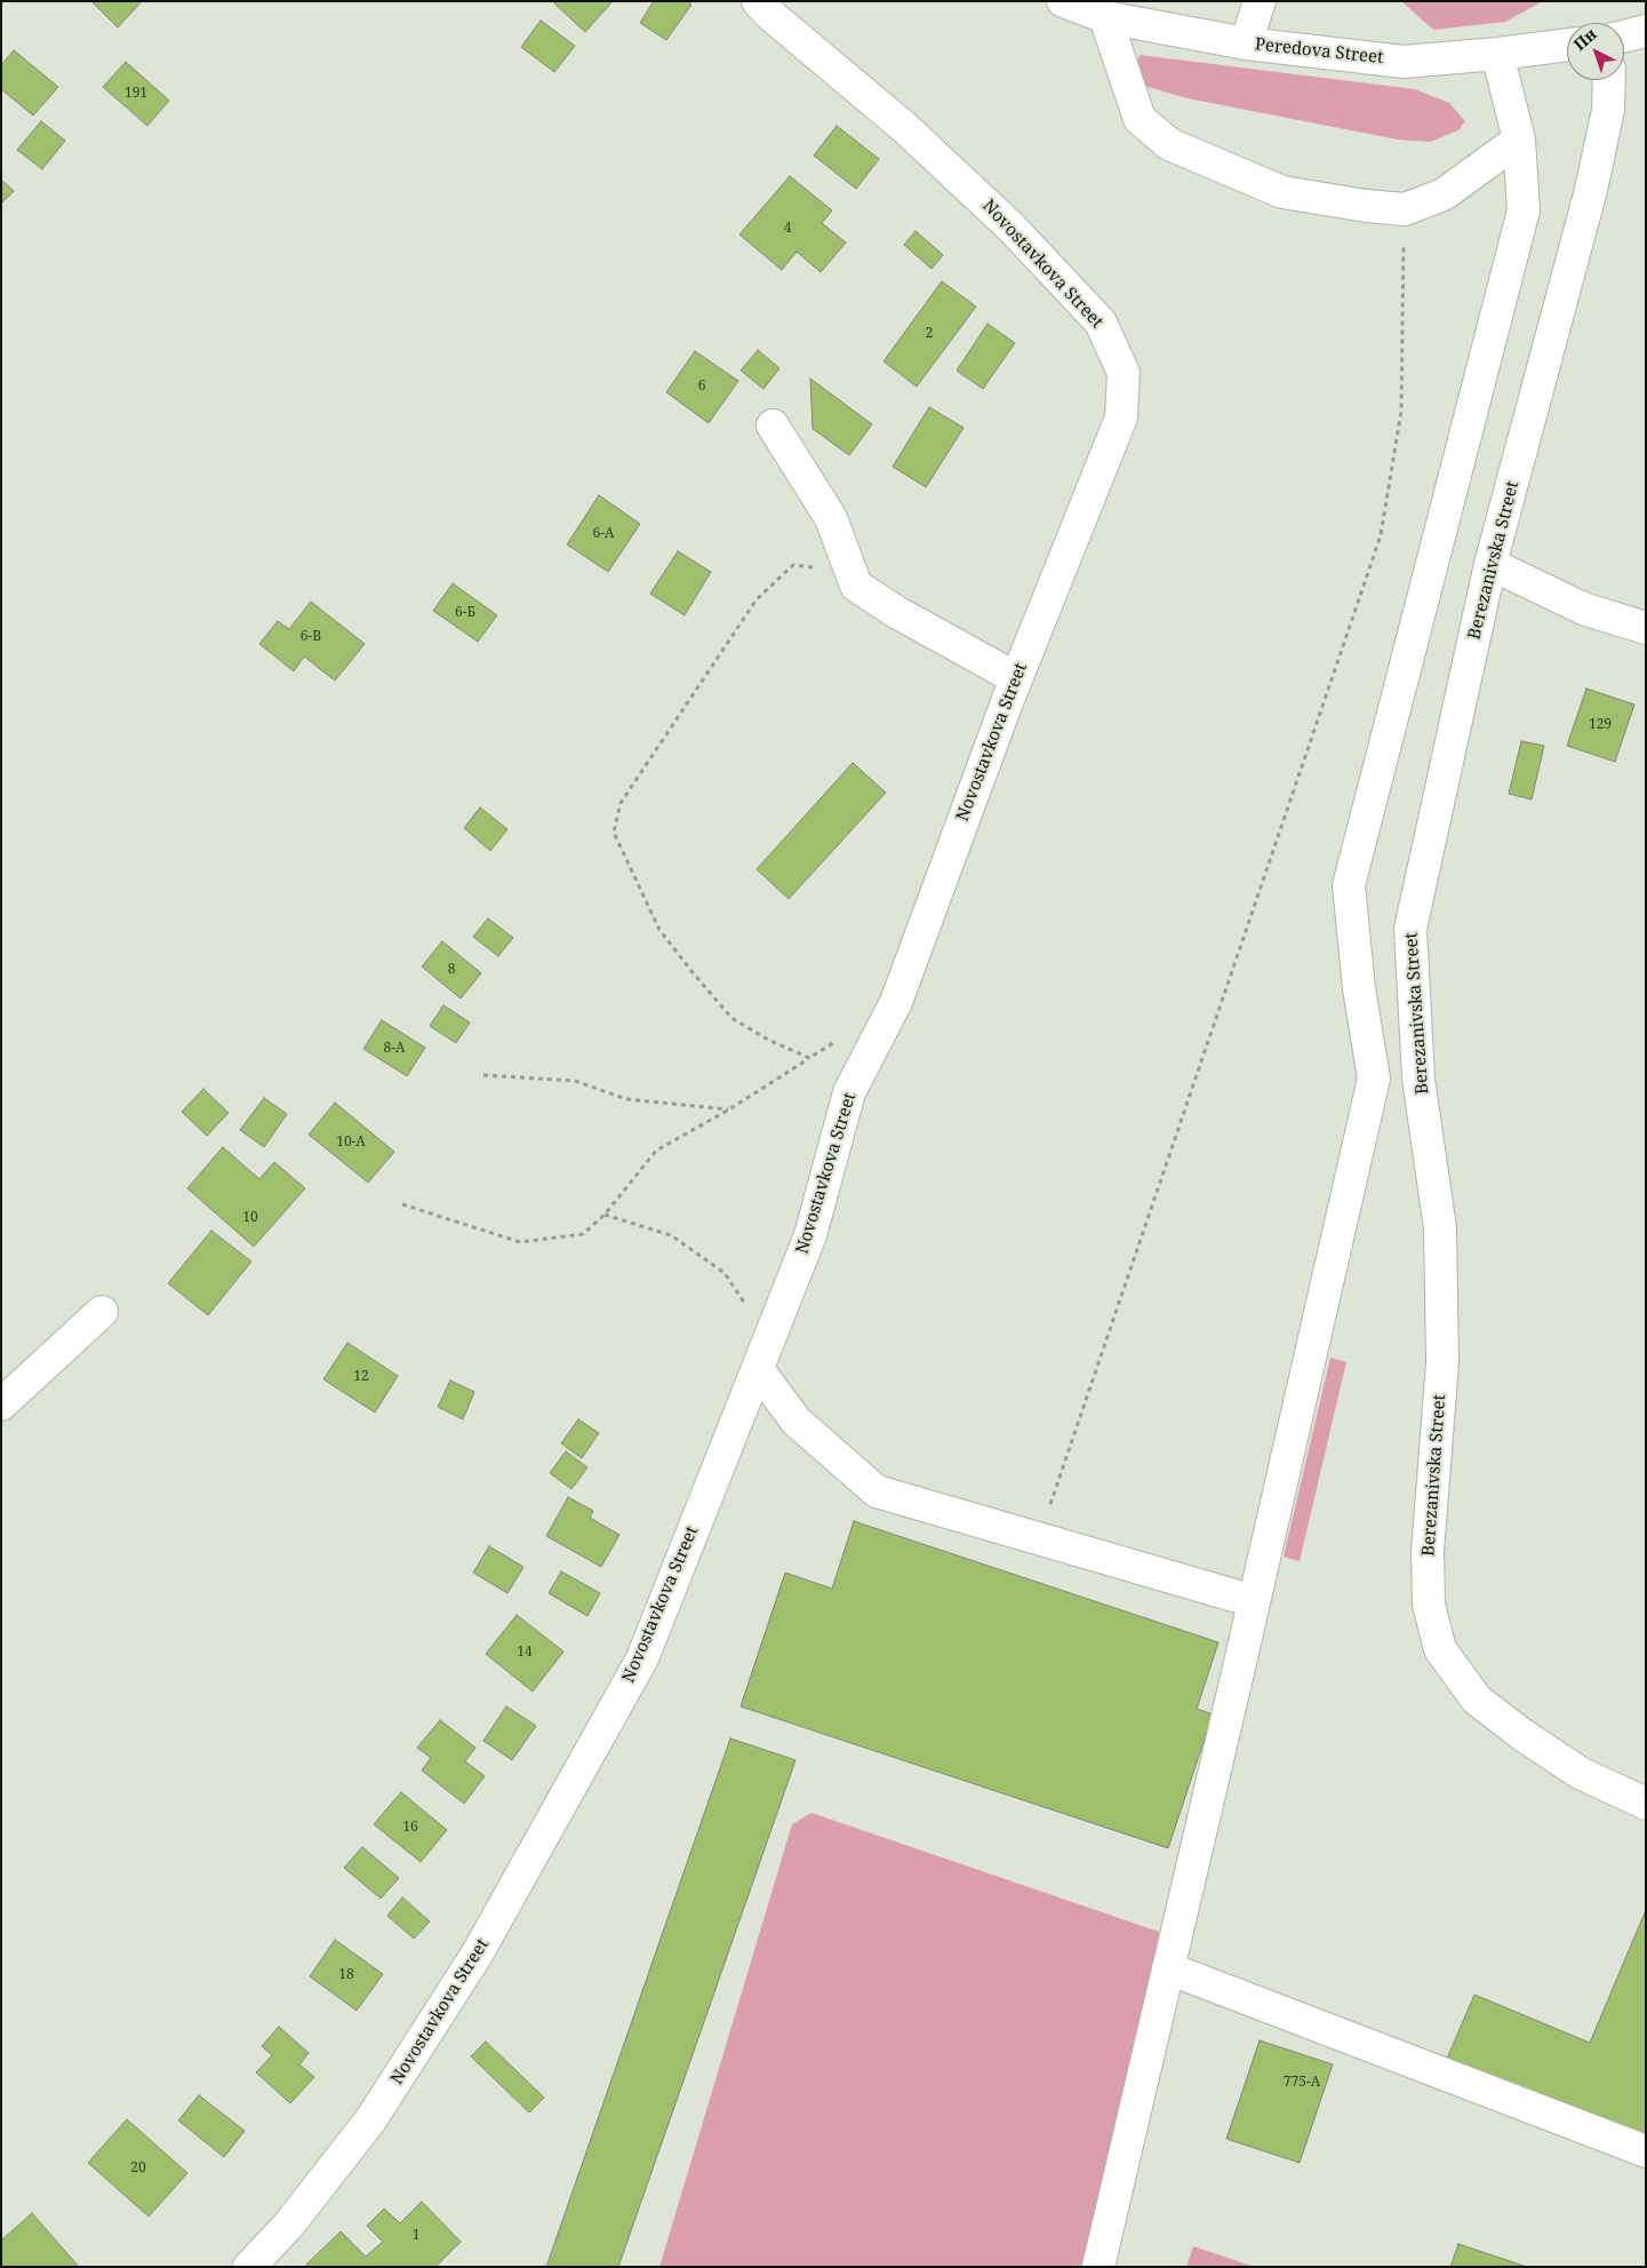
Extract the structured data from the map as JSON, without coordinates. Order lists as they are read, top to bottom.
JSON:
{
  "streets": {
    "street": ["Peredova Street", "Novostavkova Street", "Berezanivska Street"]
  },
  "house_numbers": [
    "191",
    "4",
    "2",
    "6",
    "6-А",
    "6-Б",
    "6-В",
    "129",
    "8",
    "8-А",
    "10-А",
    "10",
    "12",
    "14",
    "16",
    "18",
    "775-А",
    "20",
    "1"
  ],
  "north": "top left"
}
